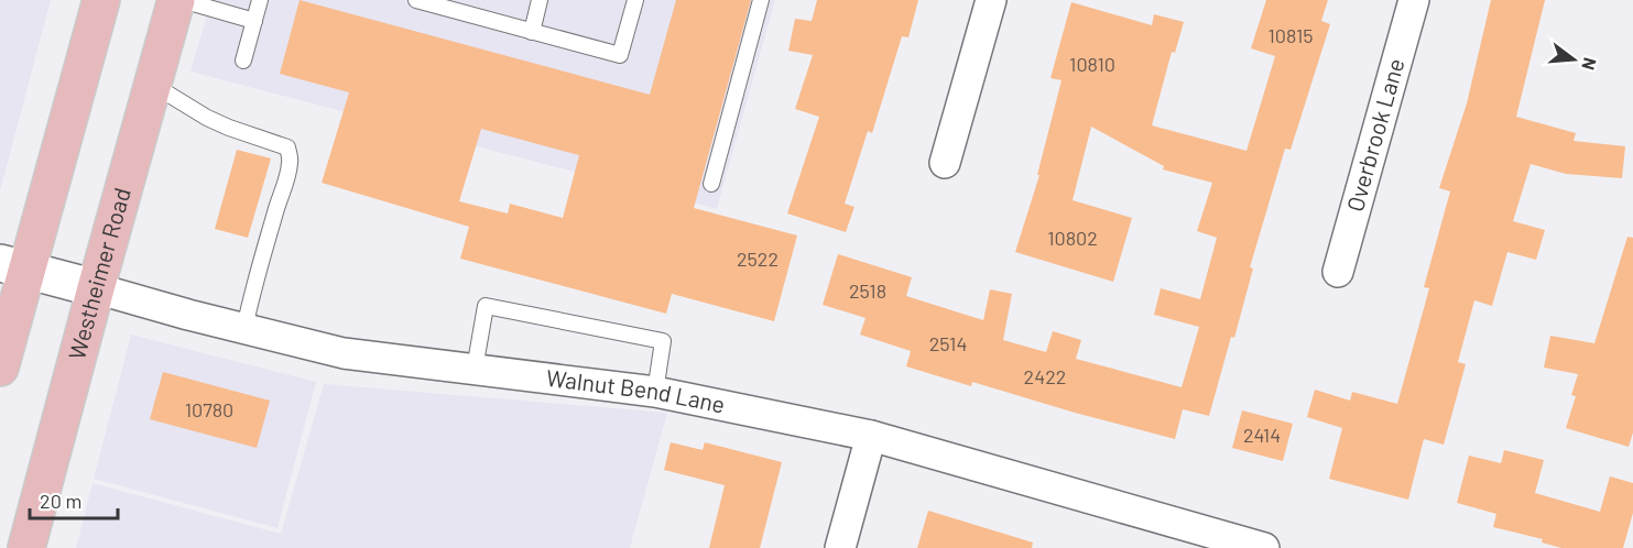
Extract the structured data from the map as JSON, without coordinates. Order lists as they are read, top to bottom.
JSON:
{
  "streets": {
    "main road": ["Westheimer Road"],
    "street": ["Overbrook Lane", "Walnut Bend Lane"]
  },
  "crossings": [
    ["Westheimer Road", "Walnut Bend Lane"]
  ],
  "house_numbers": [
    "10815",
    "10810",
    "10802",
    "2522",
    "2518",
    "2514",
    "2422",
    "10780",
    "2414"
  ],
  "scale_bar": "20 m",
  "north": "right"
}
